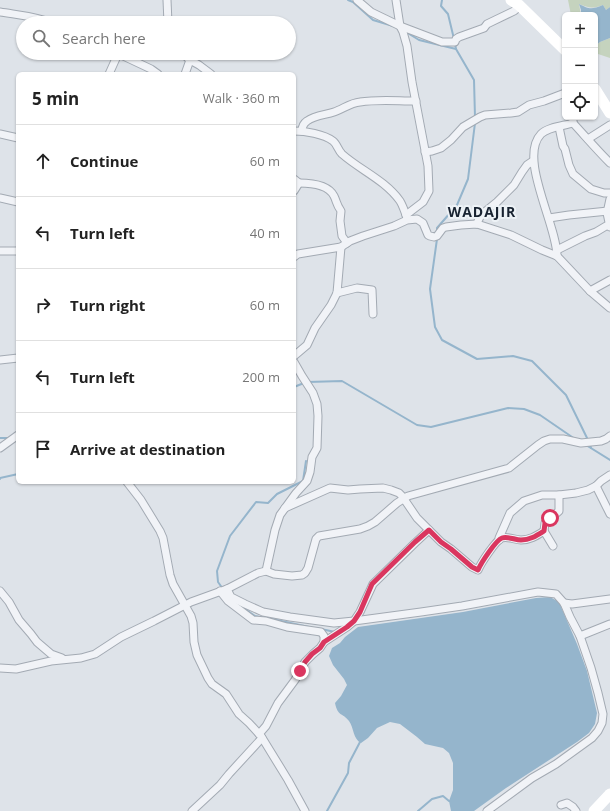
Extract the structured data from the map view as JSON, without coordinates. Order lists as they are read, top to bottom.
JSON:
{
  "districts": ["WADAJIR"],
  "page": {
    "map_buttons": ["+", "−"],
    "search": "Search here",
    "heading": ["5 min", "Walk · 360 m"],
    "list": [
      ["Continue", "60 m"],
      ["Turn left", "40 m"],
      ["Turn right", "60 m"],
      ["Turn left", "200 m"],
      "Arrive at destination"
    ]
  }
}
